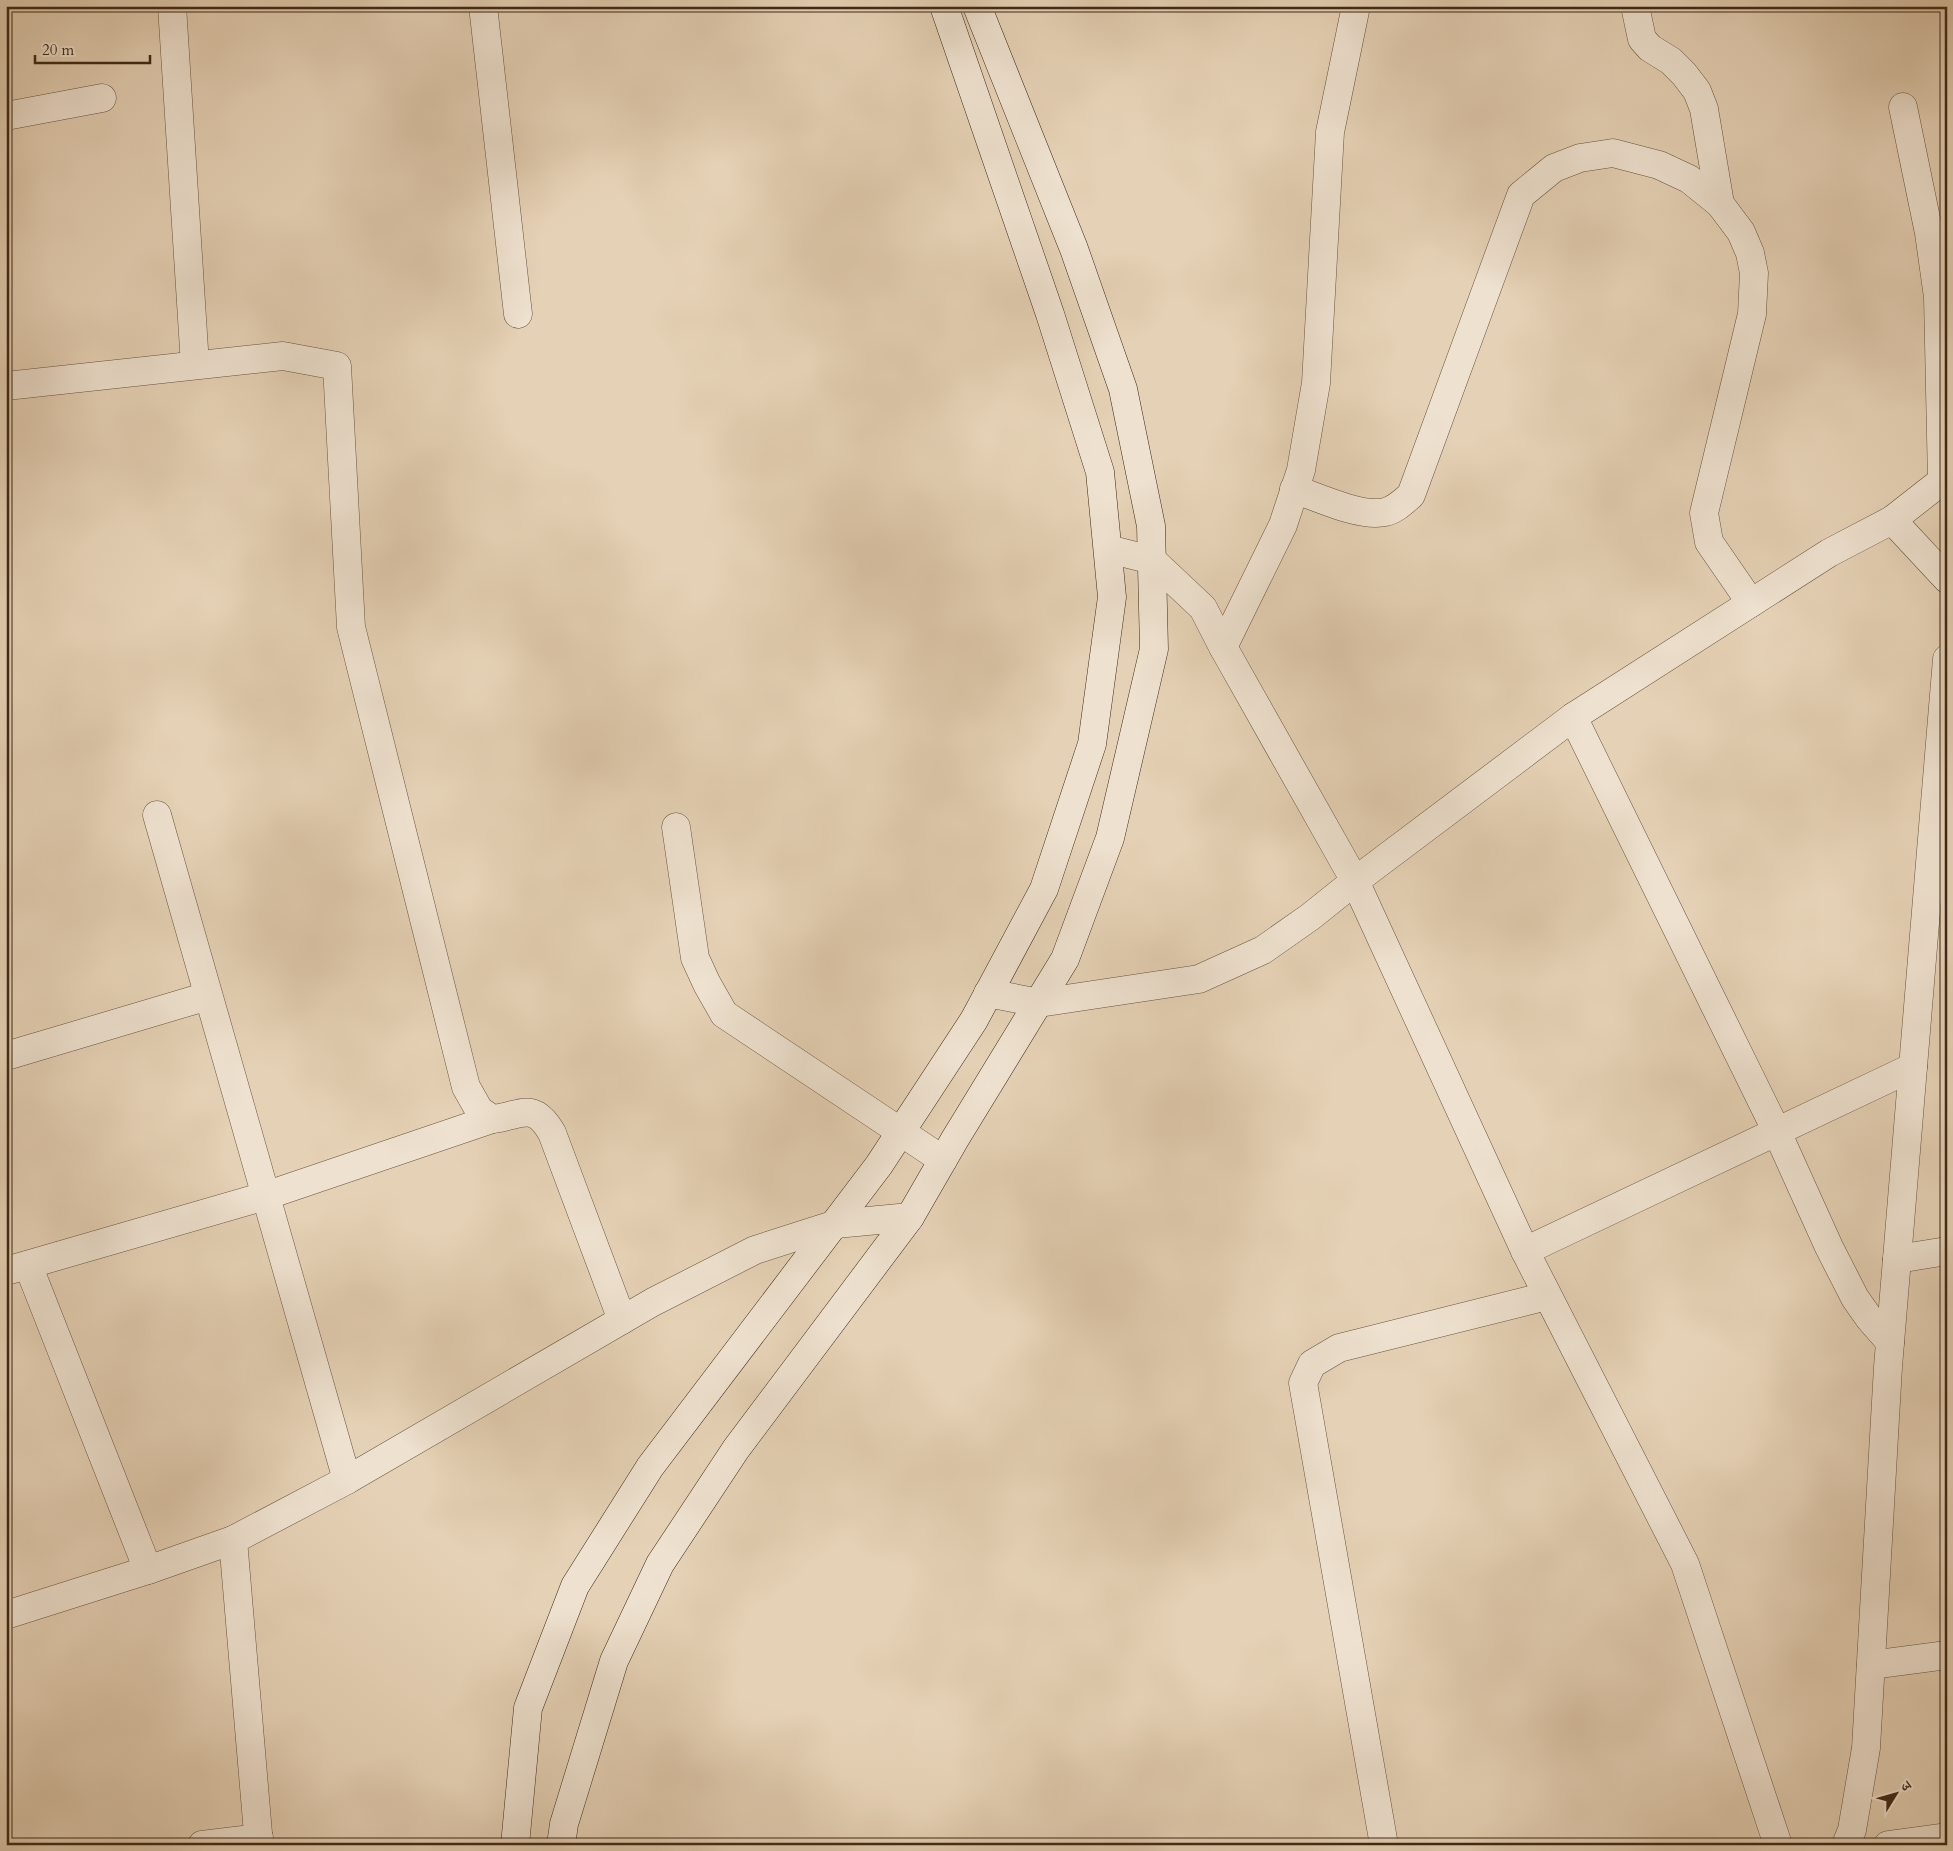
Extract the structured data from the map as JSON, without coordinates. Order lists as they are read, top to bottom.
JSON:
{
  "scale_bar": "20 m",
  "north": "top right"
}
